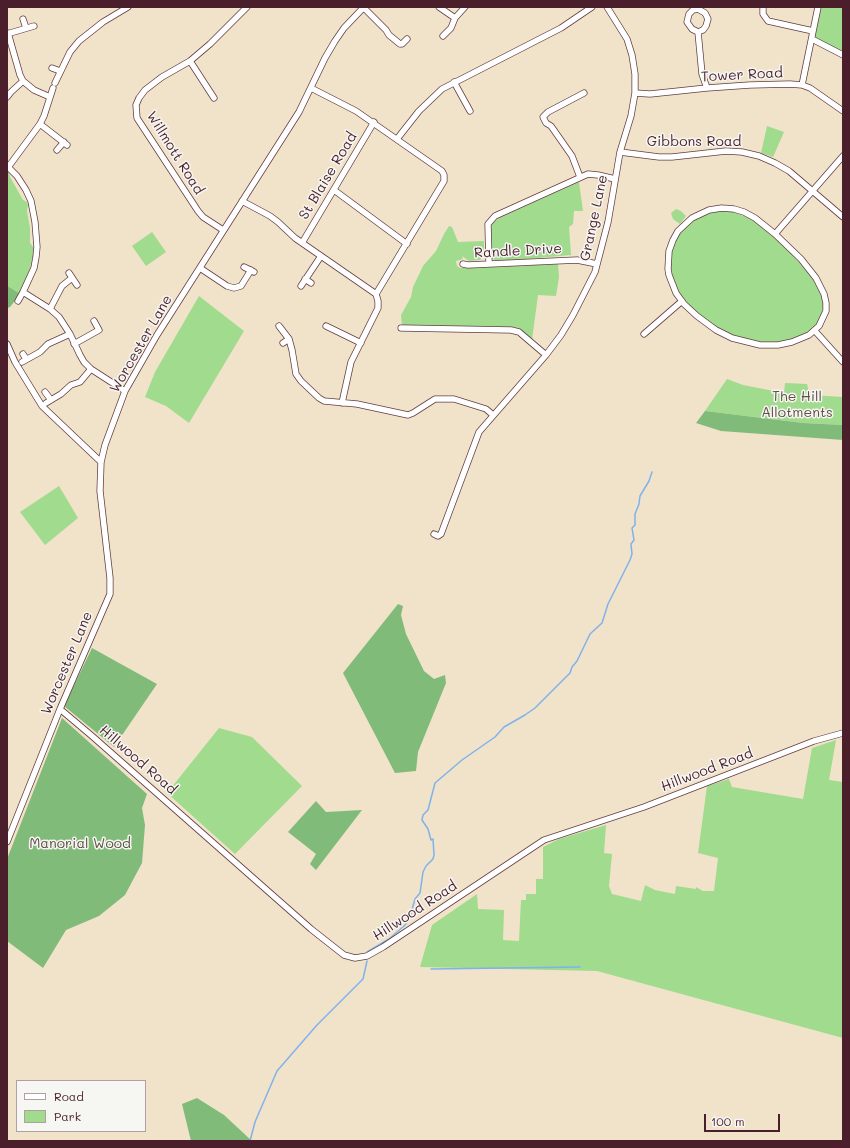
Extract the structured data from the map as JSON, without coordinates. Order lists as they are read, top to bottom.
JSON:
{
  "streets": {
    "street": [
      "Tower Road",
      "Gibbons Road",
      "Willmott Road",
      "St Blaise Road",
      "Grange Lane",
      "Randle Drive",
      "Worcester Lane",
      "Hillwood Road"
    ]
  },
  "crossings": [
    ["Tower Road", "Grange Lane"],
    ["Gibbons Road", "Grange Lane"],
    ["Willmott Road", "Worcester Lane"],
    ["Grange Lane", "Randle Drive"],
    ["Worcester Lane", "Hillwood Road"]
  ],
  "parks": ["The Hill Allotments", "Manorial Wood"],
  "legend": ["Road", "Park"],
  "scale_bar": "100 m"
}
